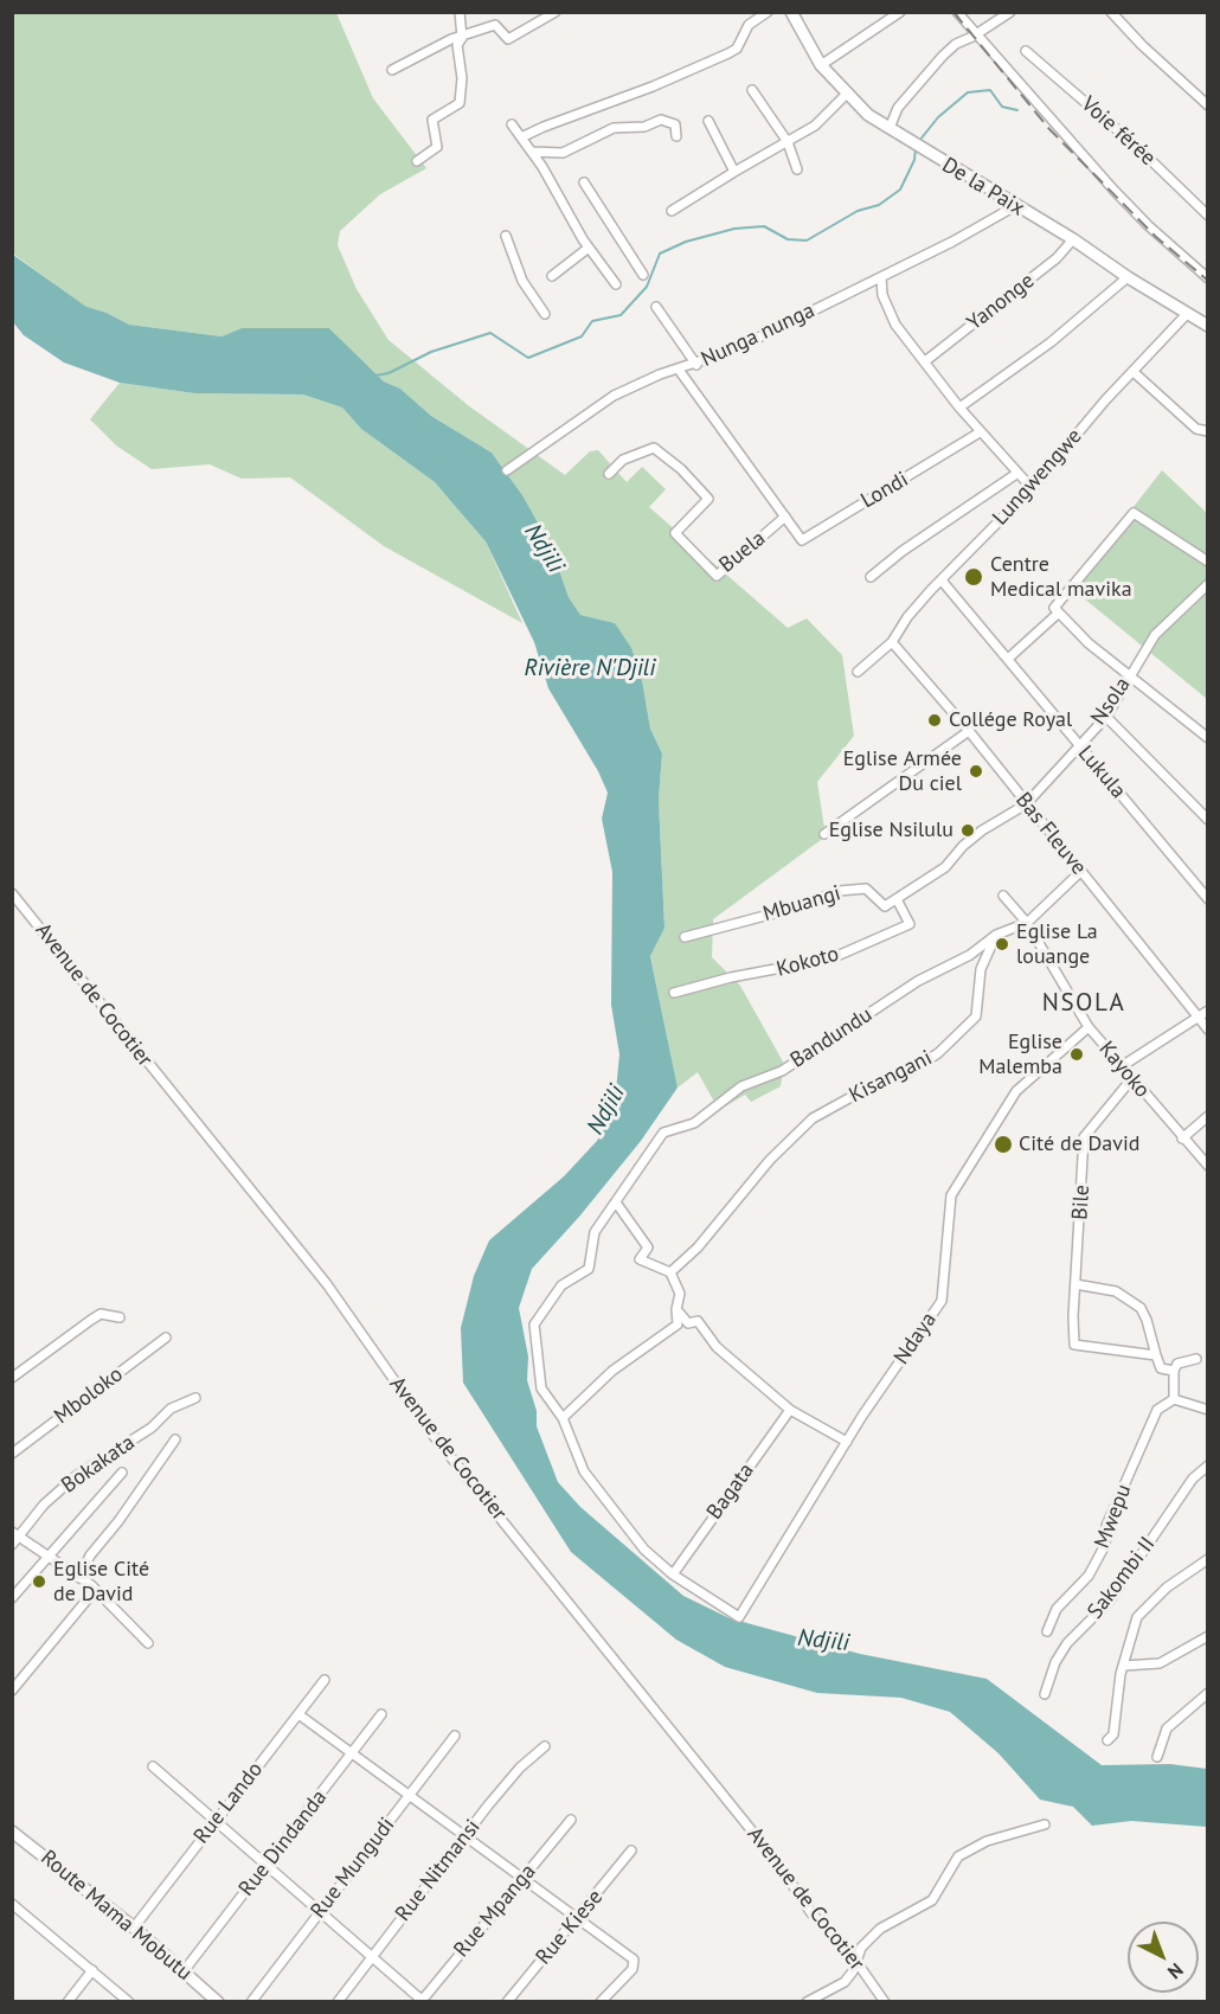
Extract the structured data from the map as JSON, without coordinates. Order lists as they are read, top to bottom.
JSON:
{
  "streets": {
    "street": [
      "Voie férée",
      "De la Paix",
      "Yanonge",
      "Nunga nunga",
      "Lungwengwe",
      "Londi",
      "Buela",
      "Nsola",
      "Lukula",
      "Bas Fleuve",
      "Mbuangi",
      "Kokoto",
      "Avenue de Cocotier",
      "Bandundu",
      "Kayoko",
      "Kisangani",
      "Bile",
      "Ndaya",
      "Mboloko",
      "Bokakata",
      "Bagata",
      "Mwepu",
      "Sakombi II",
      "Rue Lando",
      "Rue Dindanda",
      "Rue Mungudi",
      "Rue Nitmansi",
      "Rue Mpanga",
      "Route Mama Mobutu",
      "Rue Kiese"
    ]
  },
  "crossings": [
    ["De la Paix", "Yanonge"],
    ["De la Paix", "Nunga nunga"],
    ["De la Paix", "Lungwengwe"],
    ["Lungwengwe", "Lukula"],
    ["Lungwengwe", "Bas Fleuve"],
    ["Londi", "Buela"],
    ["Nsola", "Lukula"],
    ["Nsola", "Bas Fleuve"],
    ["Nsola", "Mbuangi"],
    ["Nsola", "Kokoto"],
    ["Mbuangi", "Kokoto"],
    ["Bandundu", "Kisangani"],
    ["Kayoko", "Bile"],
    ["Kayoko", "Ndaya"],
    ["Ndaya", "Bagata"],
    ["Rue Lando", "Route Mama Mobutu"],
    ["Rue Dindanda", "Route Mama Mobutu"]
  ],
  "districts": ["NSOLA"],
  "water": ["Ndjili", "Rivière N'Djili"],
  "places": [
    "Centre Medical mavika",
    "Collége Royal",
    "Eglise Armée Du ciel",
    "Eglise Nsilulu",
    "Eglise La louange",
    "Eglise Malemba",
    "Cité de David",
    "Eglise Cité de David"
  ],
  "north": "bottom right"
}
